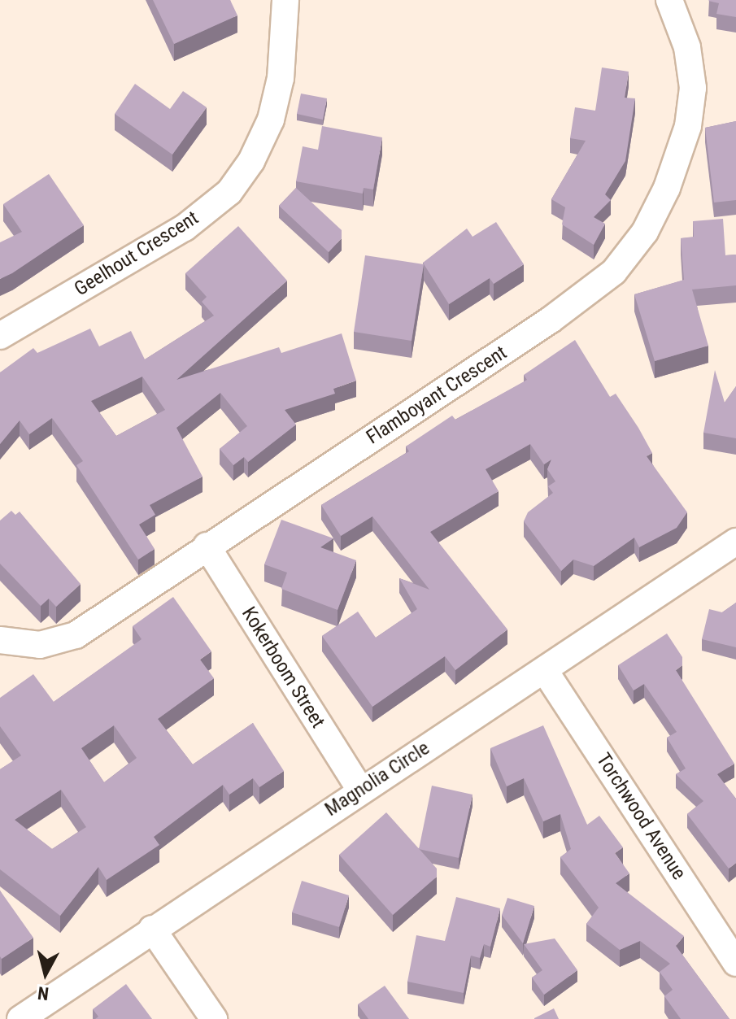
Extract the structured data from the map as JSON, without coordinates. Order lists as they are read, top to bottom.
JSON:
{
  "streets": {
    "street": [
      "Geelhout Crescent",
      "Flamboyant Crescent",
      "Kokerboom Street",
      "Magnolia Circle",
      "Torchwood Avenue"
    ]
  },
  "crossings": [
    ["Flamboyant Crescent", "Kokerboom Street"],
    ["Kokerboom Street", "Magnolia Circle"],
    ["Magnolia Circle", "Torchwood Avenue"]
  ],
  "north": "bottom"
}
